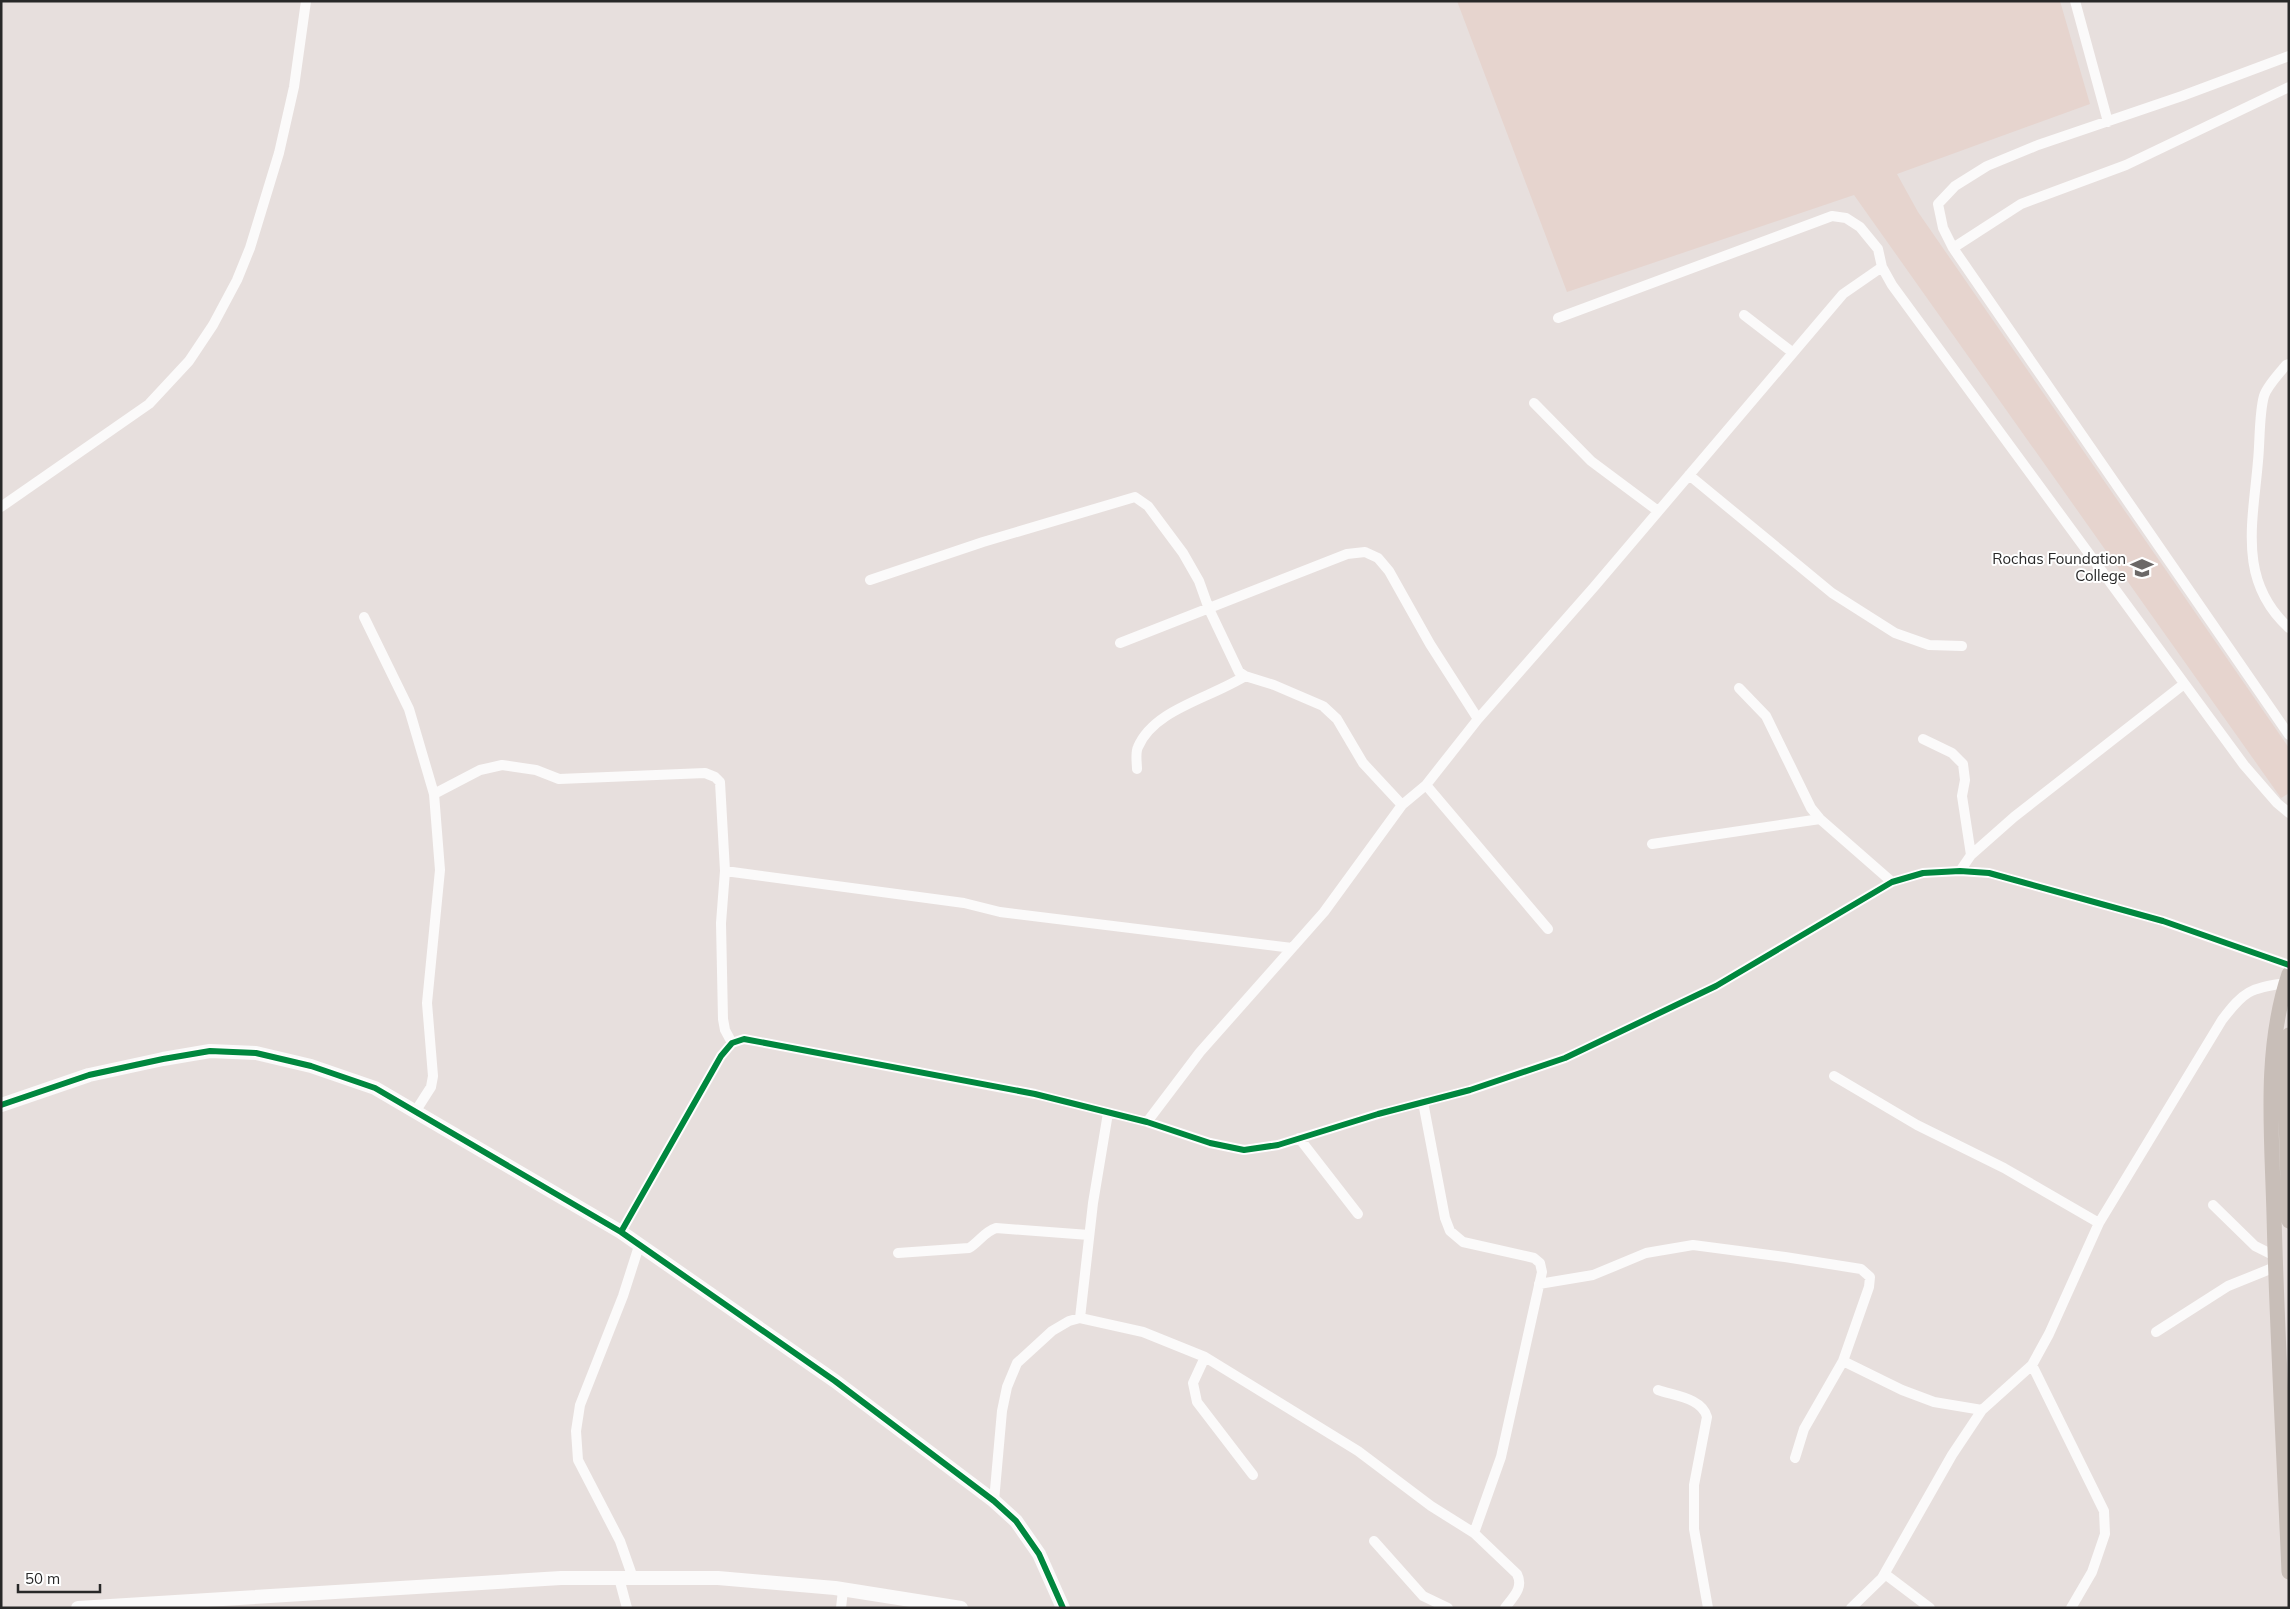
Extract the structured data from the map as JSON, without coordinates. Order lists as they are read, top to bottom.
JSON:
{
  "places": {
    "school or university": ["Rochas Foundation College"]
  },
  "scale_bar": "50 m"
}
